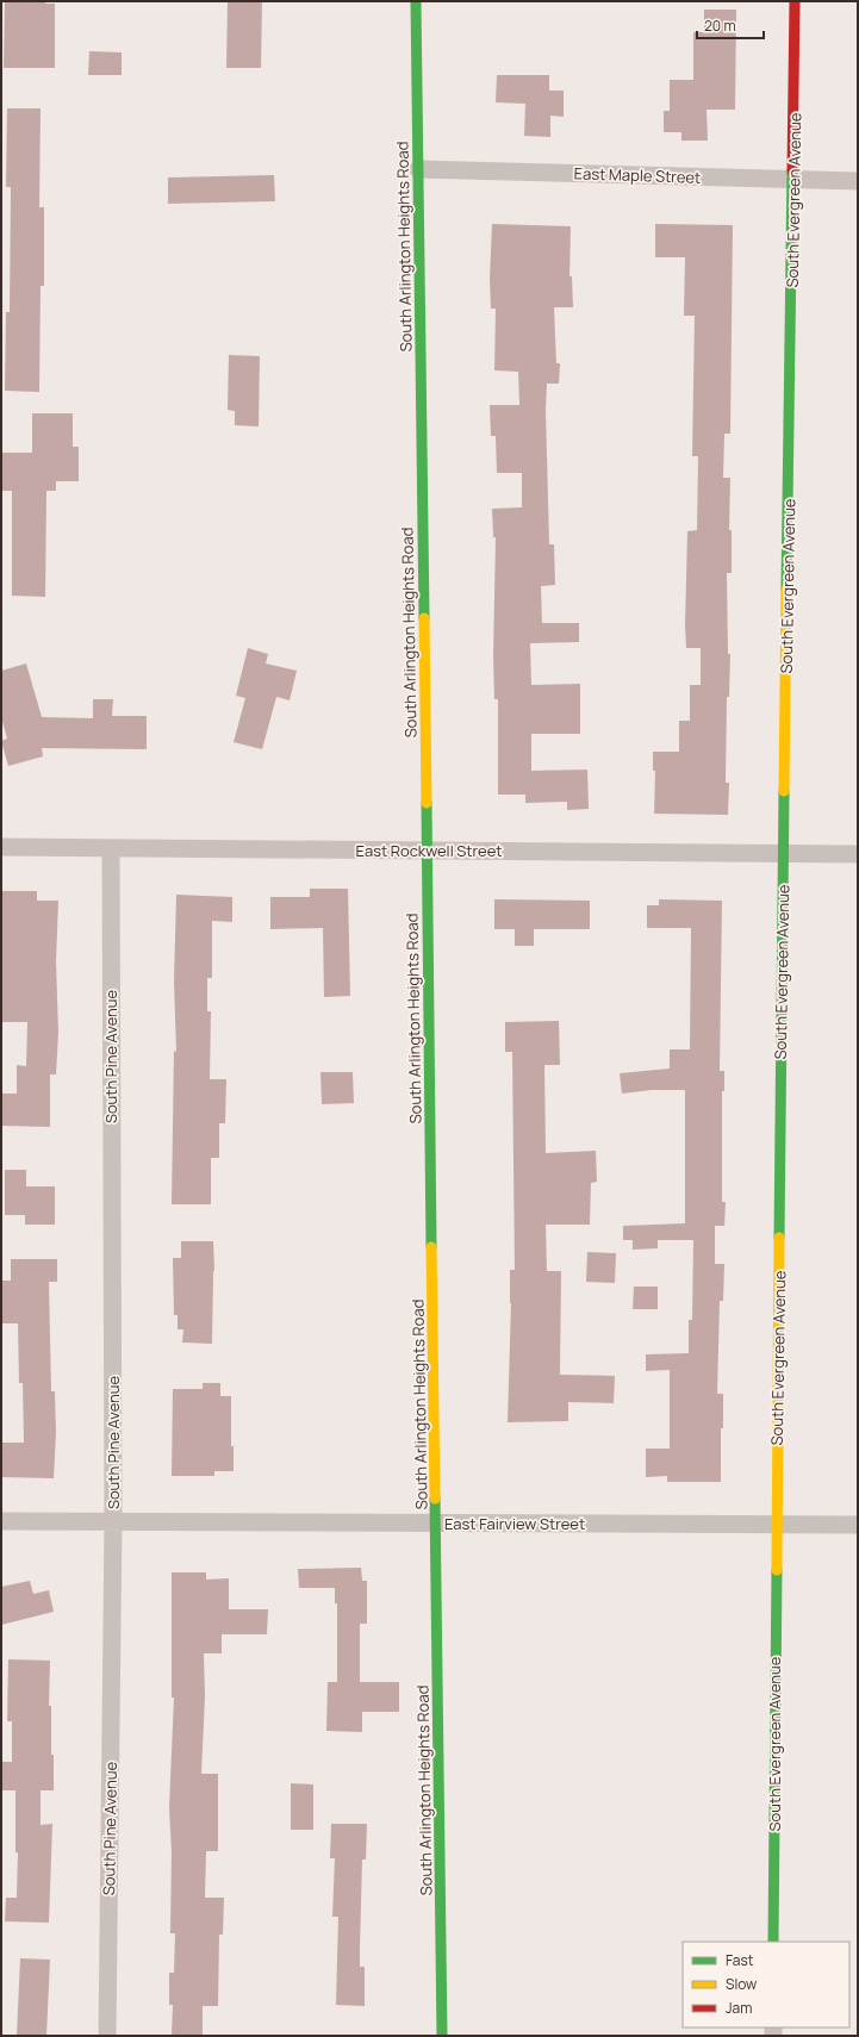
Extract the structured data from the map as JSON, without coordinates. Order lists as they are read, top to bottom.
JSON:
{
  "streets": {
    "main road": ["South Evergreen Avenue", "South Arlington Heights Road"],
    "street": [
      "East Maple Street",
      "East Rockwell Street",
      "South Pine Avenue",
      "East Fairview Street"
    ]
  },
  "crossings": [
    ["East Maple Street", "South Evergreen Avenue"],
    ["East Maple Street", "South Arlington Heights Road"],
    ["South Evergreen Avenue", "East Rockwell Street"],
    ["South Evergreen Avenue", "East Fairview Street"],
    ["South Arlington Heights Road", "East Rockwell Street"],
    ["South Arlington Heights Road", "East Fairview Street"],
    ["East Rockwell Street", "South Pine Avenue"],
    ["South Pine Avenue", "East Fairview Street"]
  ],
  "legend": ["Fast", "Slow", "Jam"],
  "scale_bar": "20 m"
}
